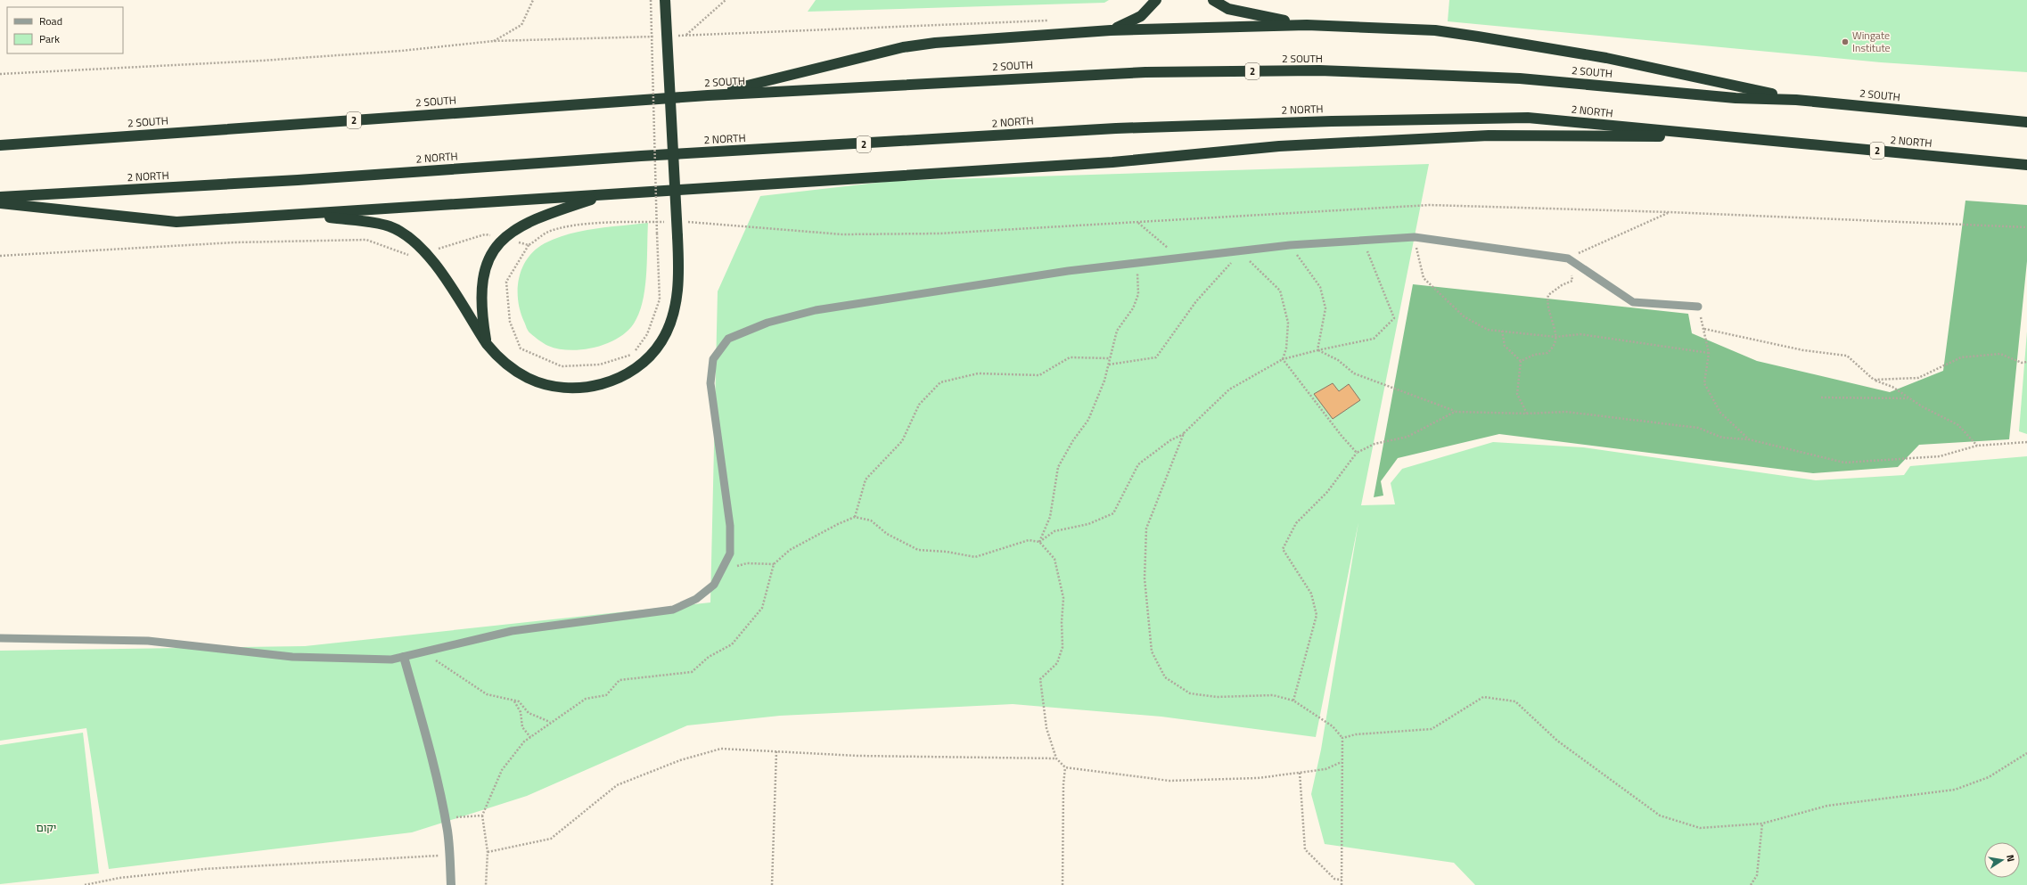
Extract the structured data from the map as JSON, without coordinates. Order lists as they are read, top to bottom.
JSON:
{
  "streets": {
    "highway": ["2 SOUTH", "2", "2 NORTH"]
  },
  "parks": ["יקום"],
  "places": ["Wingate Institute"],
  "legend": ["Road", "Park"],
  "north": "right"
}
